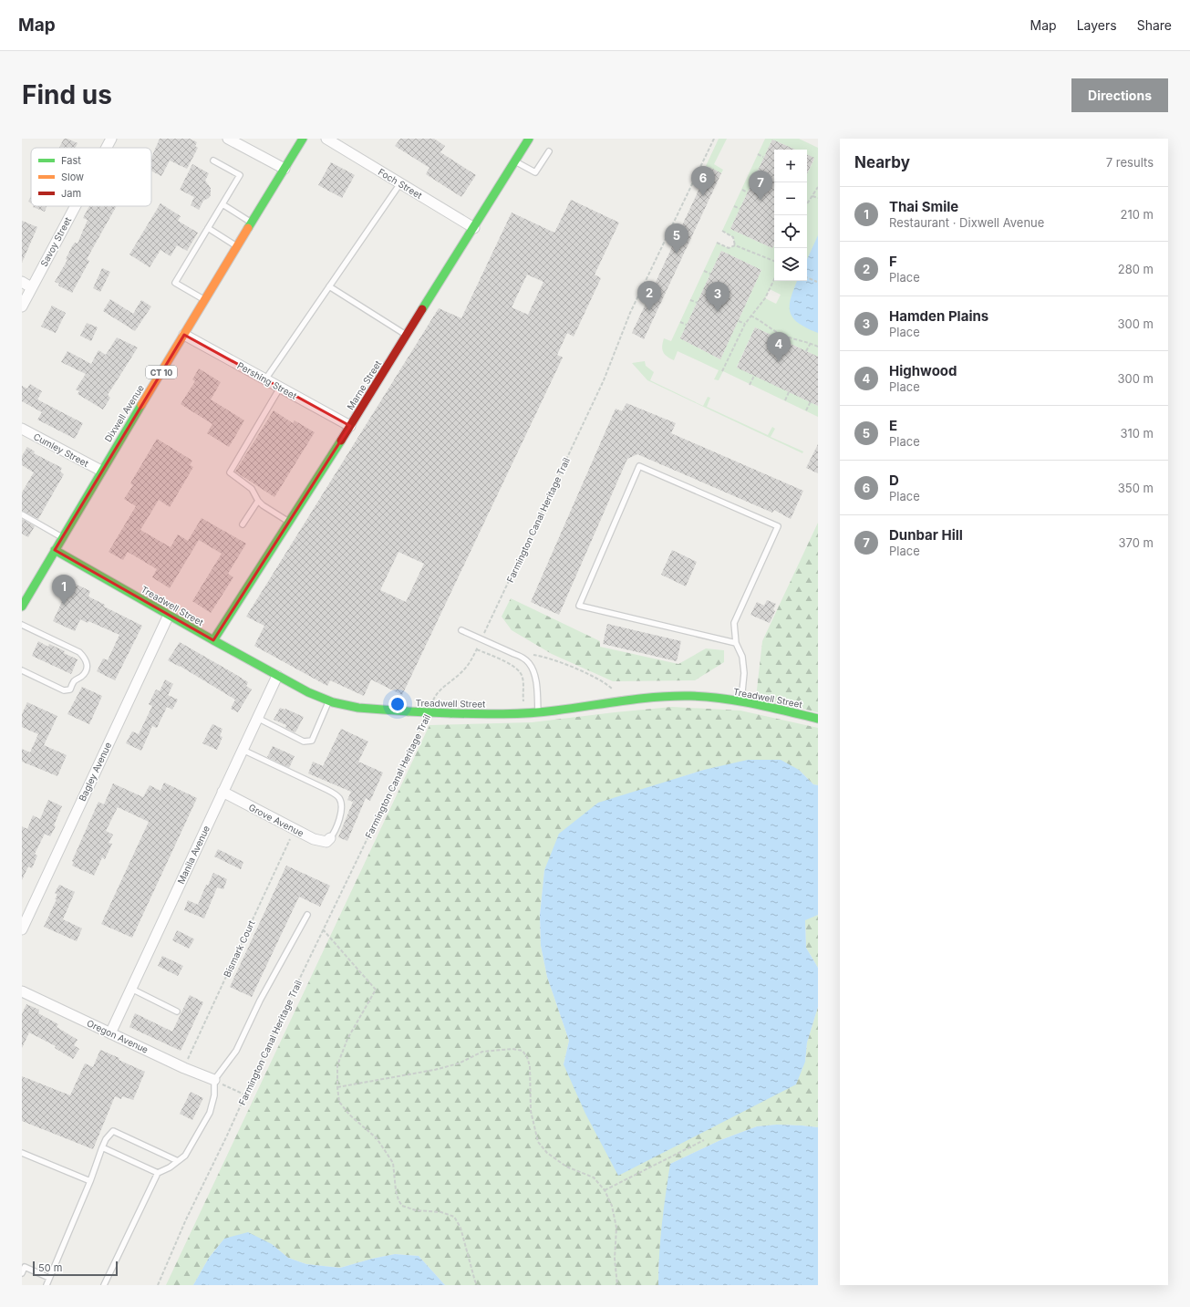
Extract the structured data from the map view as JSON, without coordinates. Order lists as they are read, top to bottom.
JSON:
{
  "streets": {
    "street": [
      "Foch Street",
      "Savoy Street",
      "CT 10",
      "Pershing Street",
      "Marne Street",
      "Dixwell Avenue",
      "Cumley Street",
      "Treadwell Street",
      "Bagley Avenue",
      "Grove Avenue",
      "Manila Avenue",
      "Oregon Avenue"
    ],
    "path": ["Farmington Canal Heritage Trail", "Bismark Court"]
  },
  "crossings": [
    ["Foch Street", "Marne Street"],
    ["Pershing Street", "Marne Street"],
    ["Pershing Street", "Dixwell Avenue"],
    ["Marne Street", "Treadwell Street"],
    ["Dixwell Avenue", "Cumley Street"],
    ["Dixwell Avenue", "Treadwell Street"],
    ["Treadwell Street", "Bagley Avenue"],
    ["Treadwell Street", "Manila Avenue"],
    ["Grove Avenue", "Manila Avenue"],
    ["Grove Avenue", "Bismark Court"],
    ["Manila Avenue", "Oregon Avenue"],
    ["Bismark Court", "Oregon Avenue"]
  ],
  "legend": ["Fast", "Slow", "Jam"],
  "scale_bar": "50 m",
  "page": {
    "header": "Map",
    "nav": ["Map", "Layers", "Share"],
    "buttons": "Directions",
    "title": "Find us",
    "heading": ["Nearby", "7 results"],
    "map_buttons": ["+", "−"],
    "pins": [
      "6",
      "7",
      "5",
      "2",
      "3",
      "4",
      "1"
    ],
    "list": [
      {
        "mark": "1",
        "name": "Thai Smile",
        "note": "Restaurant · Dixwell Avenue",
        "value": "210 m"
      },
      {
        "mark": "2",
        "name": "F",
        "note": "Place",
        "value": "280 m"
      },
      {
        "mark": "3",
        "name": "Hamden Plains",
        "note": "Place",
        "value": "300 m"
      },
      {
        "mark": "4",
        "name": "Highwood",
        "note": "Place",
        "value": "300 m"
      },
      {
        "mark": "5",
        "name": "E",
        "note": "Place",
        "value": "310 m"
      },
      {
        "mark": "6",
        "name": "D",
        "note": "Place",
        "value": "350 m"
      },
      {
        "mark": "7",
        "name": "Dunbar Hill",
        "note": "Place",
        "value": "370 m"
      }
    ],
    "scale": "50 m"
  }
}
